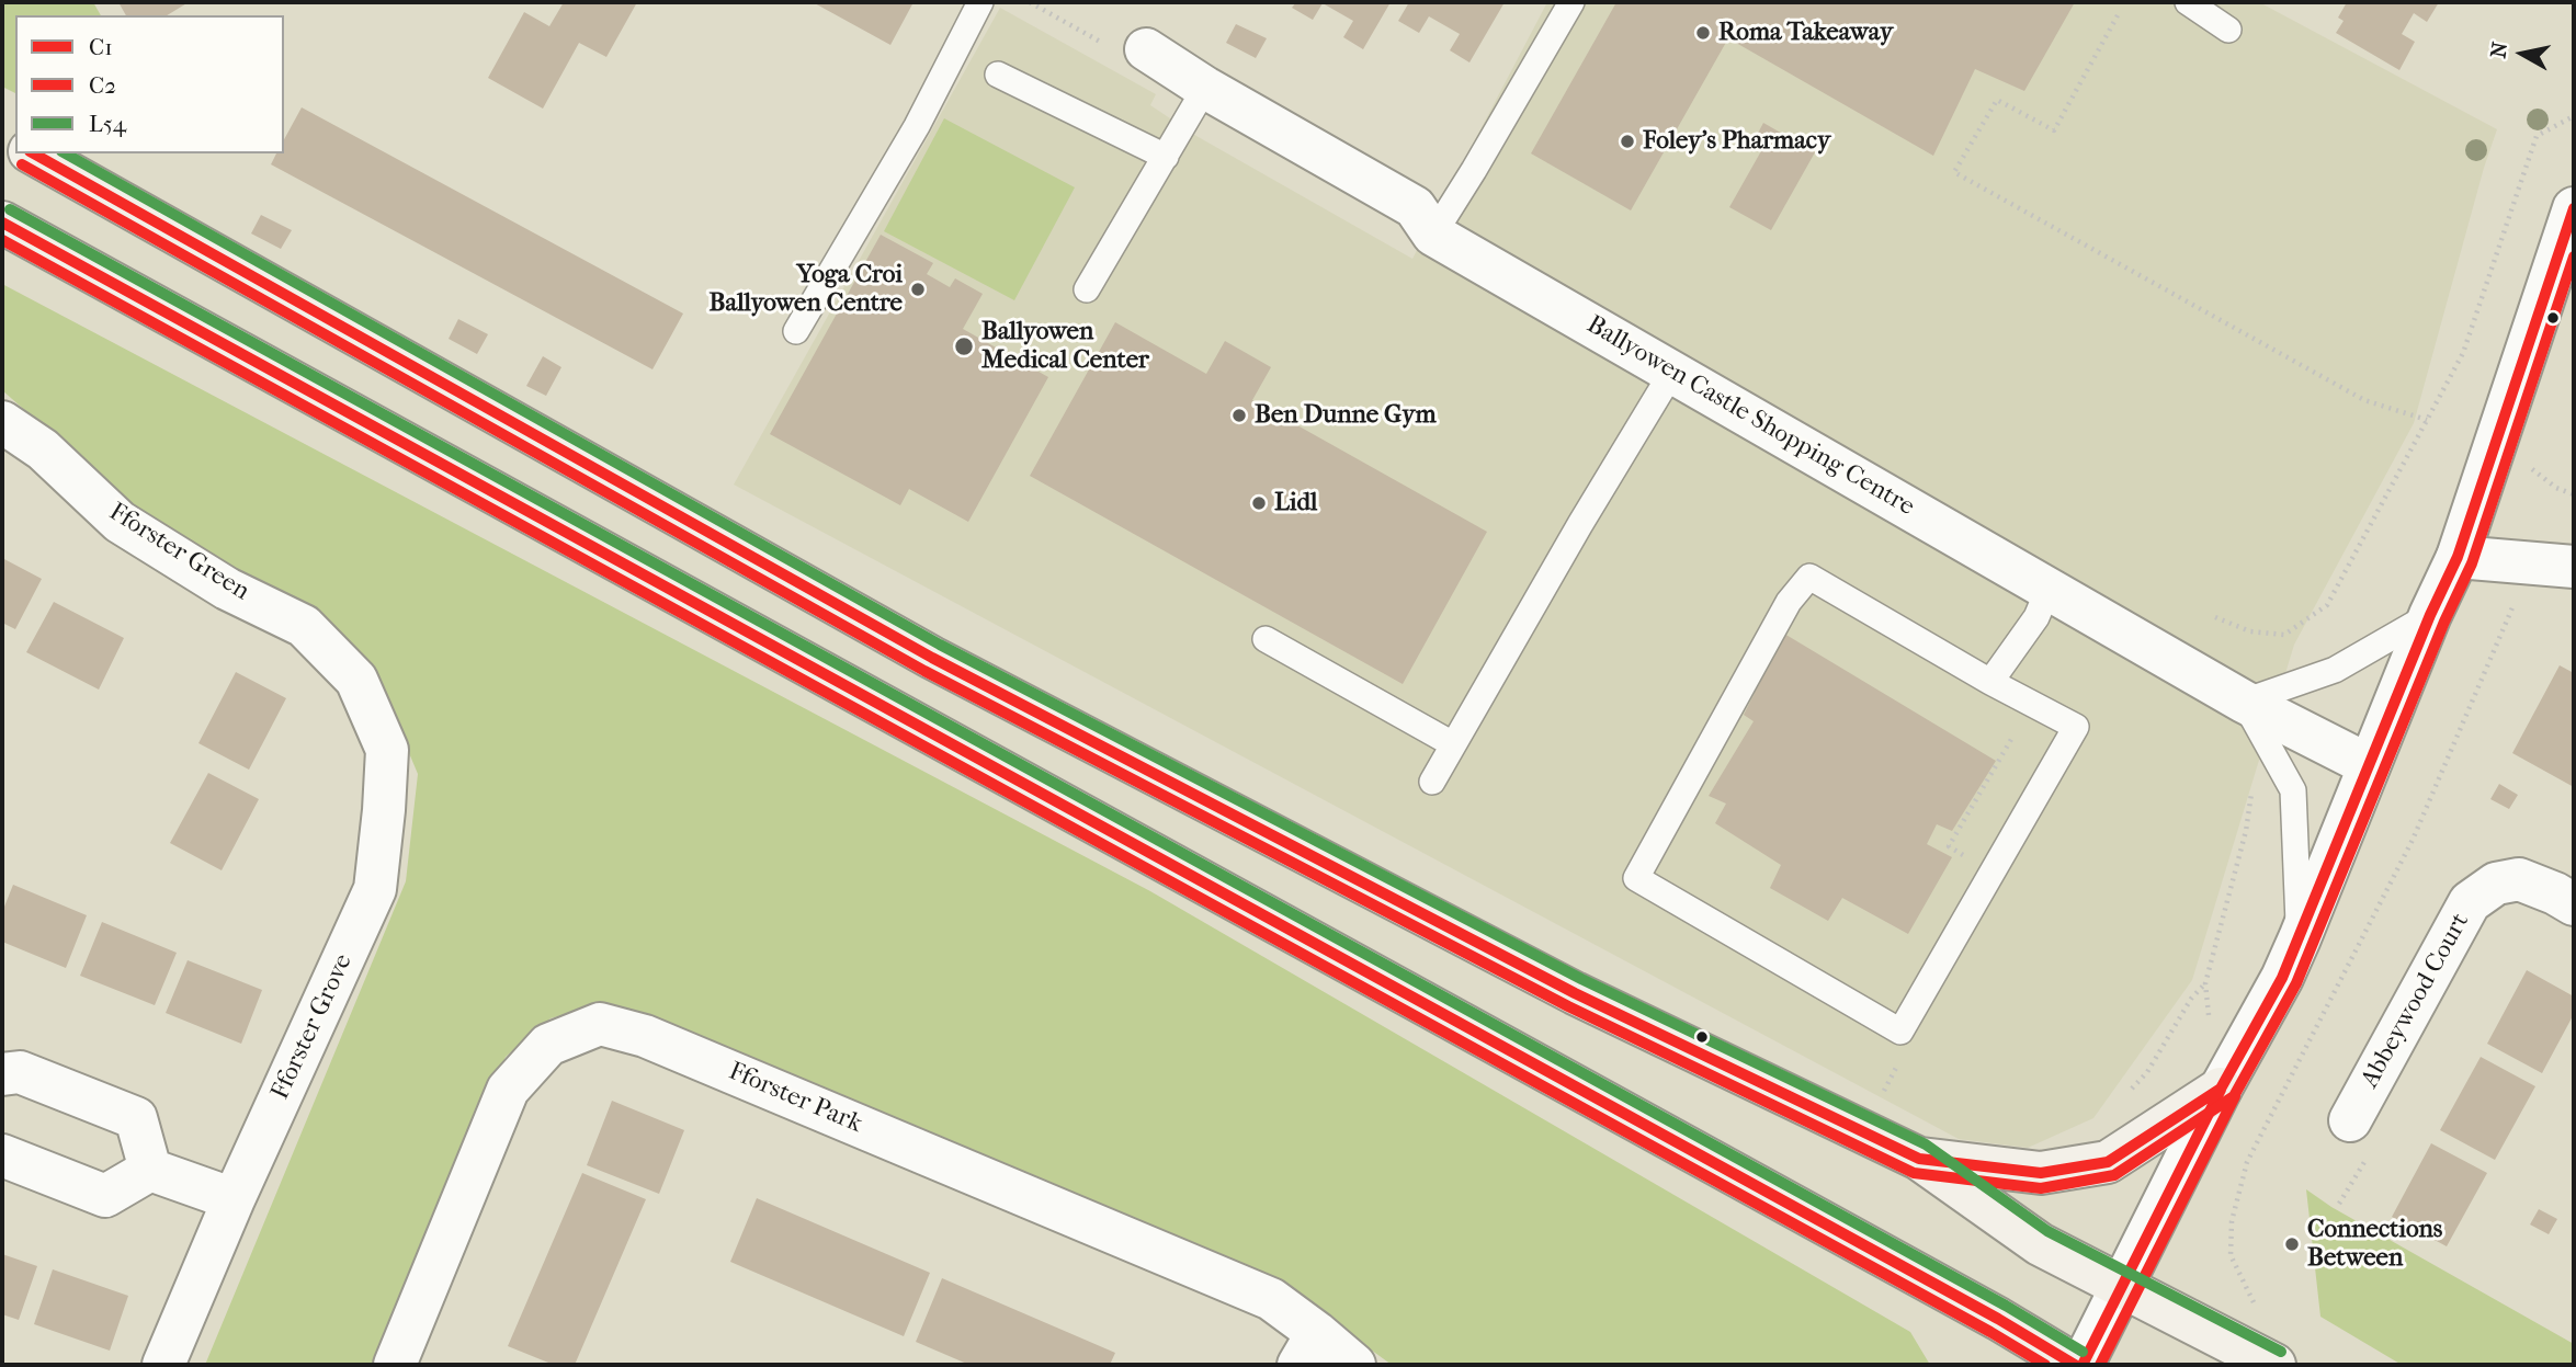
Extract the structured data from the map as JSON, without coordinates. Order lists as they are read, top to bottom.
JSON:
{
  "streets": {
    "street": [
      "Ballyowen Castle Shopping Centre",
      "Fforster Green",
      "Abbeywood Court",
      "Fforster Grove",
      "Fforster Park"
    ]
  },
  "crossings": [
    ["Fforster Green", "Fforster Grove"]
  ],
  "places": [
    "Roma Takeaway",
    "Foley's Pharmacy",
    "Yoga Croi Ballyowen Centre",
    "Ballyowen Medical Center",
    "Ben Dunne Gym",
    "Lidl",
    "Connections Between"
  ],
  "lines": ["transit line C1", "transit line L54", "transit line C2"],
  "legend": ["C1", "C2", "L54"],
  "north": "left"
}
